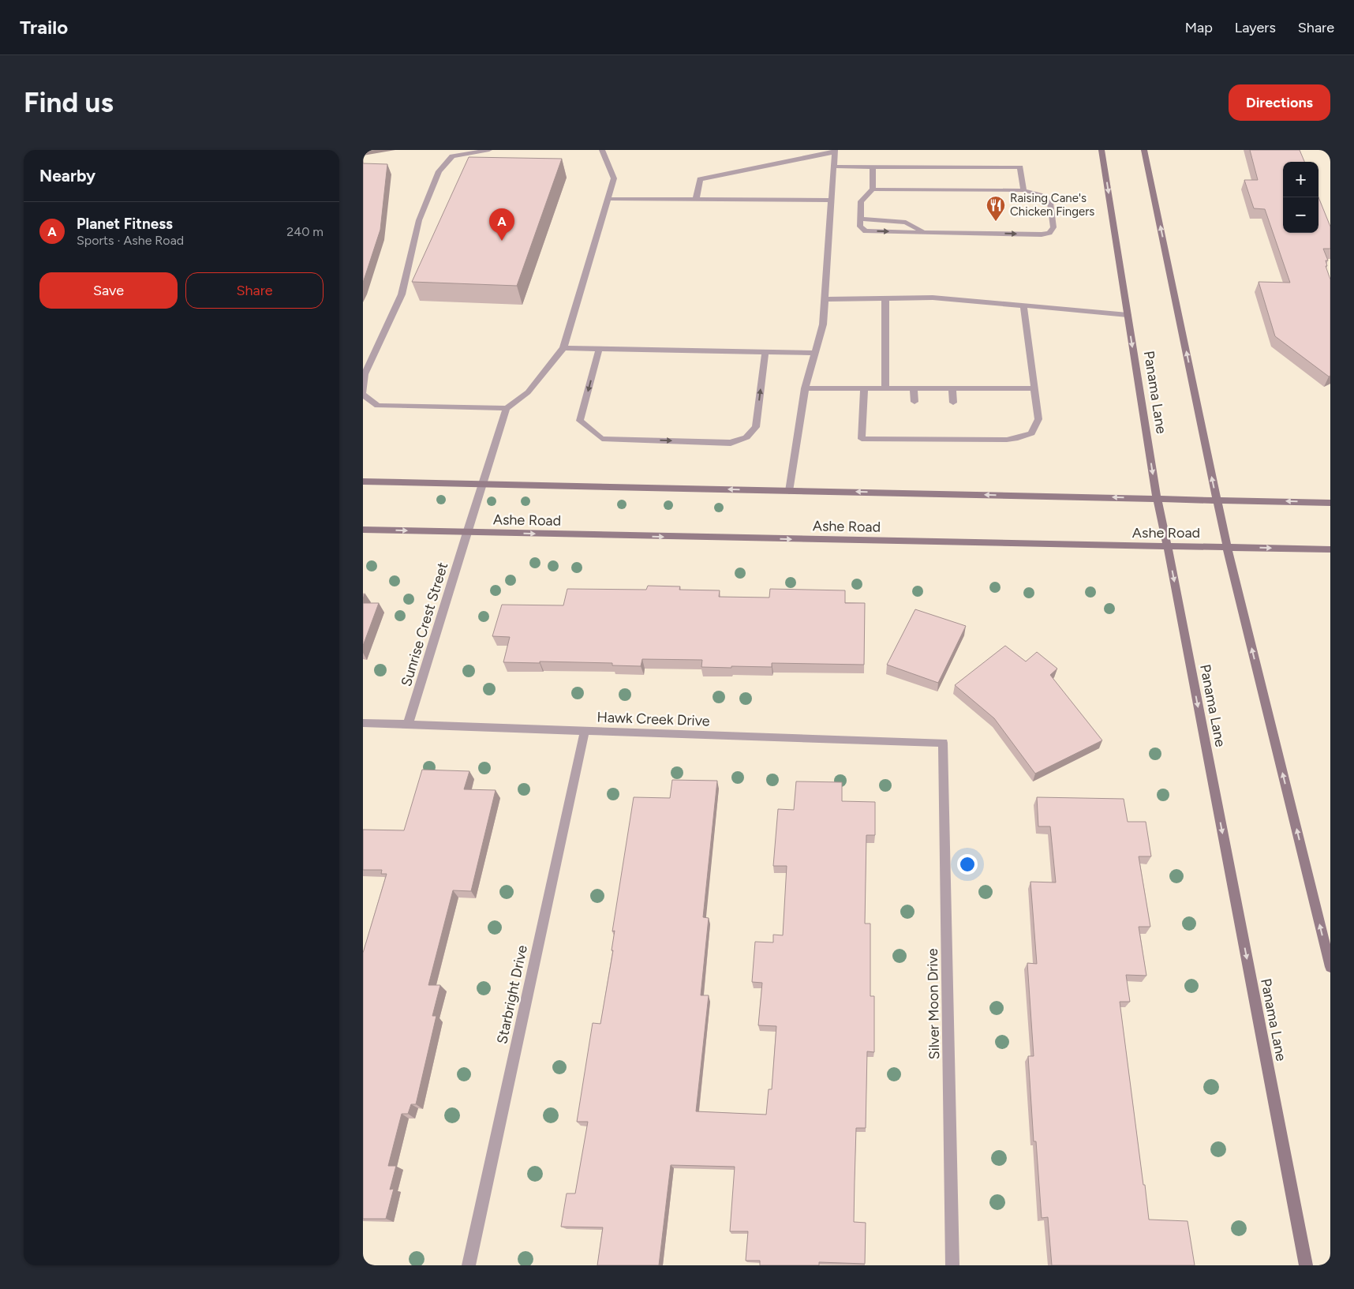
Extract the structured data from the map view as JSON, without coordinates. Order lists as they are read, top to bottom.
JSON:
{
  "streets": {
    "main road": ["Panama Lane", "Ashe Road"],
    "street": [
      "Sunrise Crest Street",
      "Hawk Creek Drive",
      "Starbright Drive",
      "Silver Moon Drive"
    ]
  },
  "crossings": [
    ["Panama Lane", "Ashe Road"],
    ["Ashe Road", "Sunrise Crest Street"],
    ["Sunrise Crest Street", "Hawk Creek Drive"],
    ["Hawk Creek Drive", "Starbright Drive"],
    ["Hawk Creek Drive", "Silver Moon Drive"]
  ],
  "places": {
    "restaurant": ["Raising Cane's Chicken Fingers"]
  },
  "page": {
    "header": "Trailo",
    "nav": ["Map", "Layers", "Share"],
    "buttons": [
      "Directions",
      ["Save", "Share"]
    ],
    "title": "Find us",
    "heading": "Nearby",
    "map_buttons": ["+", "−"],
    "list": [
      {
        "mark": "A",
        "name": "Planet Fitness",
        "note": "Sports · Ashe Road",
        "value": "240 m"
      }
    ],
    "pins": "A"
  }
}
